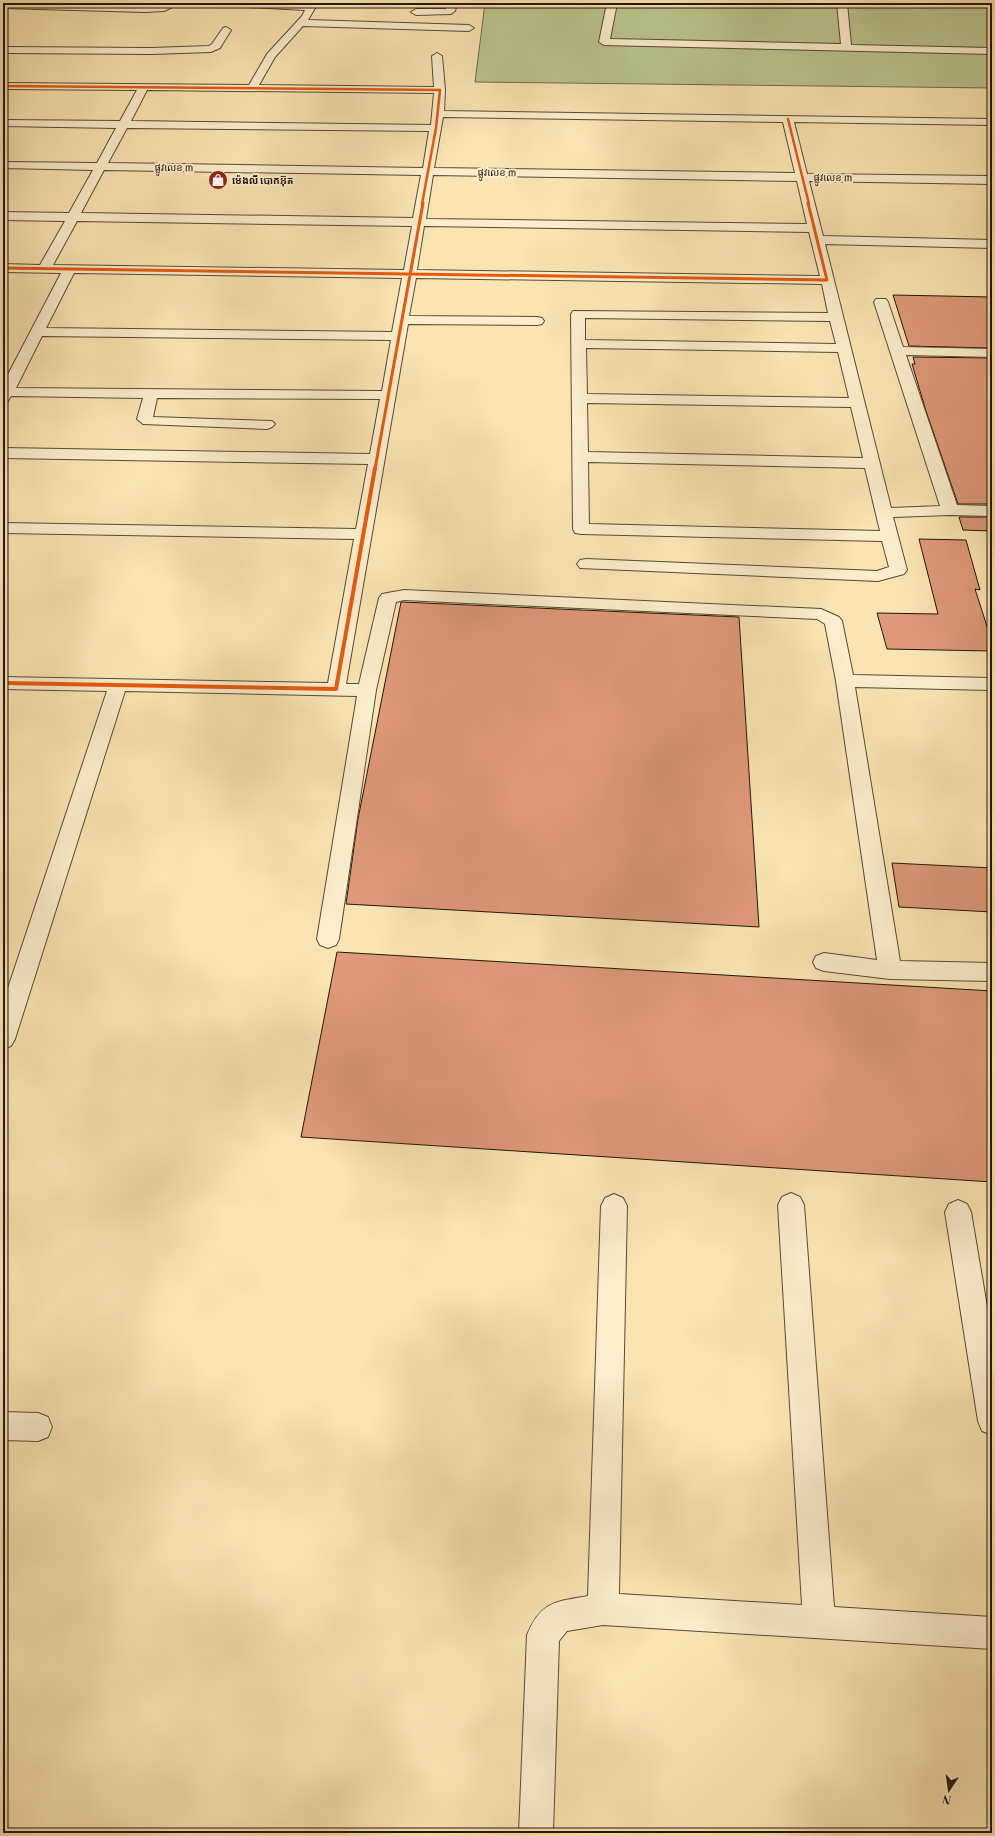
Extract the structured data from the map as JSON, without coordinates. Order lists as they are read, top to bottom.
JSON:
{
  "streets": {
    "street": ["ផ្លូវលេខ ៣"]
  },
  "places": {
    "shop": ["ម៉េងលី បោកអ៊ុត"]
  },
  "north": "bottom"
}
